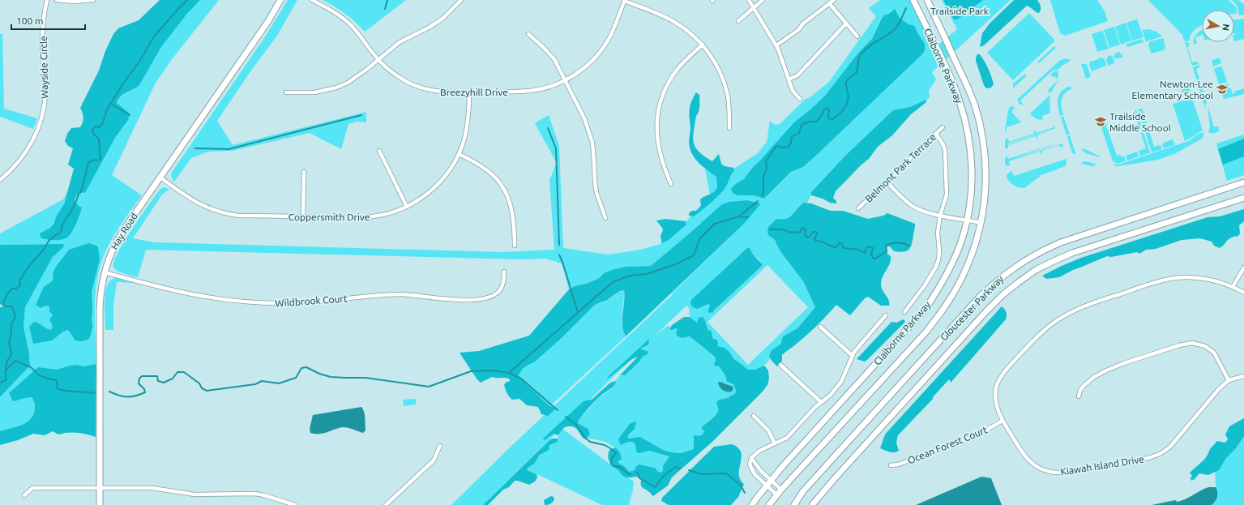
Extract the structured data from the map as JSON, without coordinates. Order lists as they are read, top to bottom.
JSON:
{
  "streets": {
    "main road": ["Claiborne Parkway", "Hay Road", "Gloucester Parkway"],
    "street": [
      "Wayside Circle",
      "Breezyhill Drive",
      "Belmont Park Terrace",
      "Coppersmith Drive",
      "Wildbrook Court",
      "Ocean Forest Court",
      "Kiawah Island Drive"
    ]
  },
  "crossings": [
    ["Breezyhill Drive", "Coppersmith Drive"],
    ["Coppersmith Drive", "Hay Road"],
    ["Hay Road", "Wildbrook Court"],
    ["Ocean Forest Court", "Kiawah Island Drive"]
  ],
  "parks": ["Trailside Park"],
  "places": {
    "school or university": ["Newton-Lee Elementary School", "Trailside Middle School"]
  },
  "scale_bar": "100 m",
  "north": "right"
}
